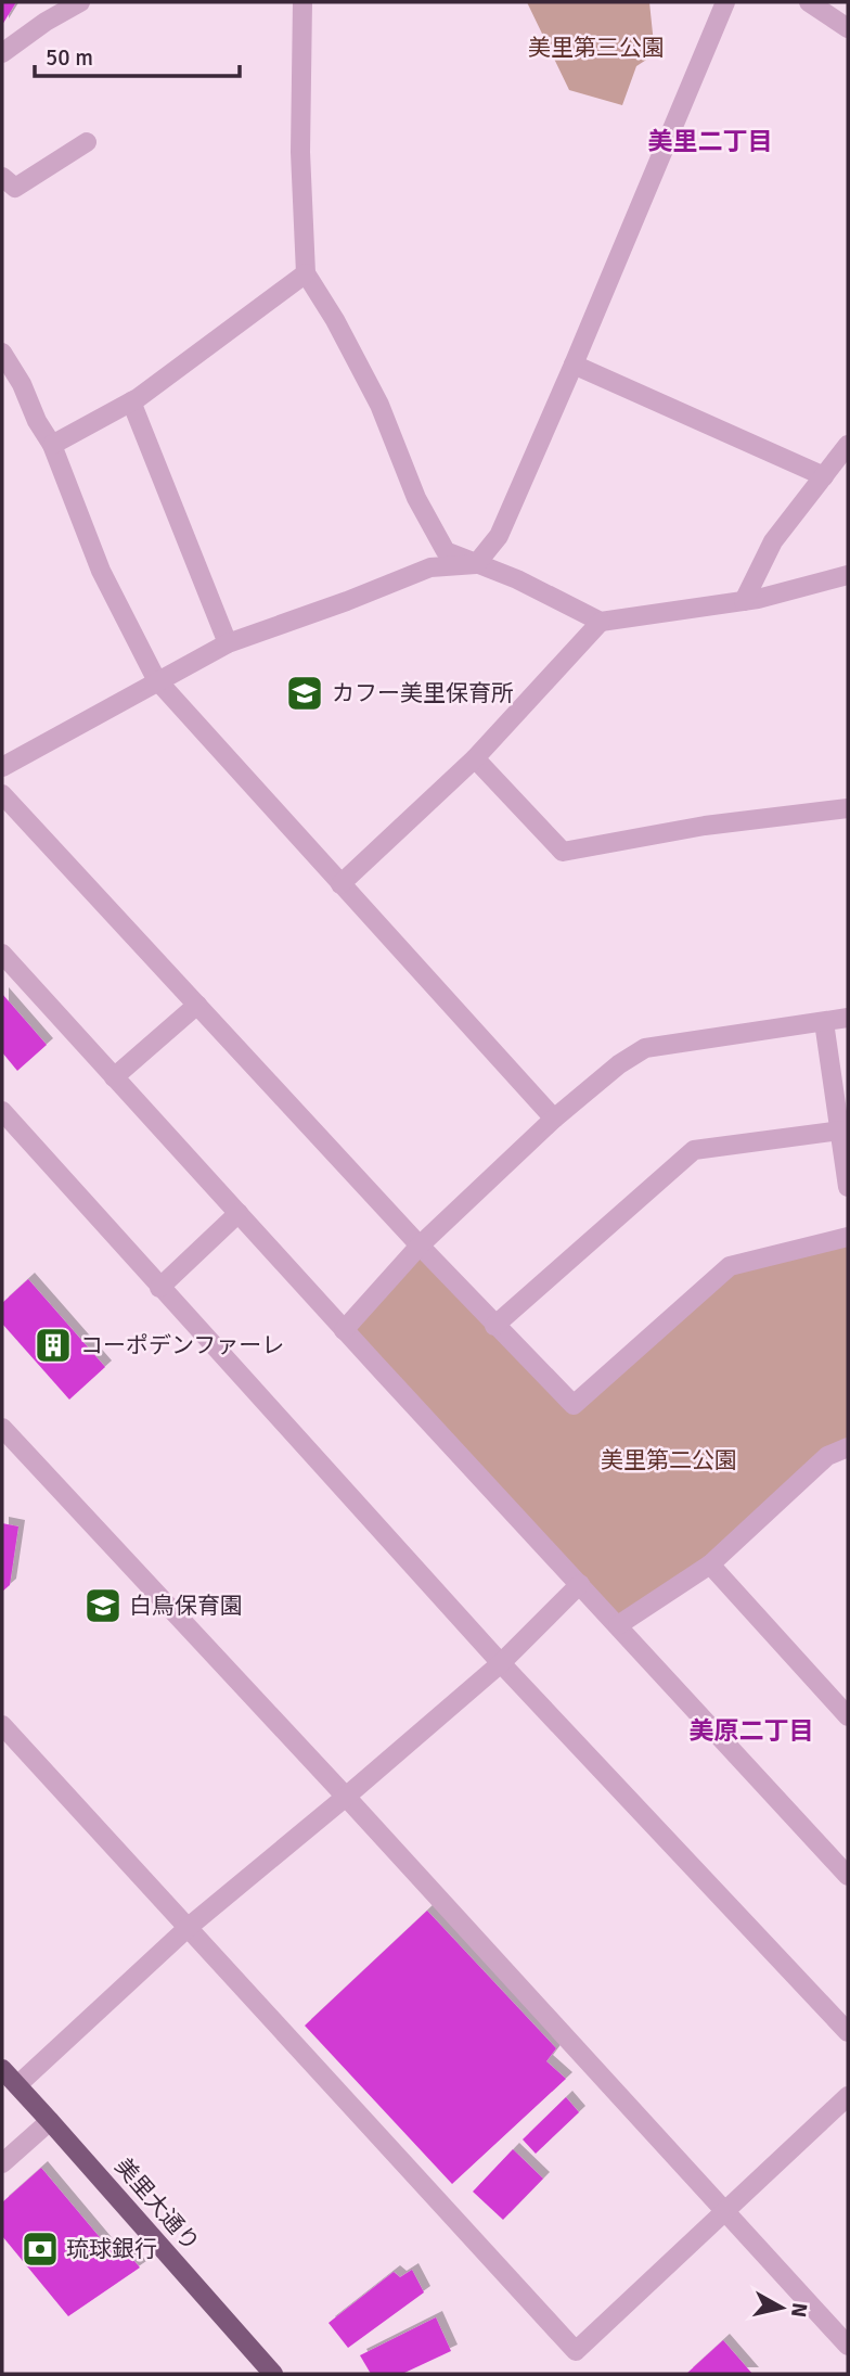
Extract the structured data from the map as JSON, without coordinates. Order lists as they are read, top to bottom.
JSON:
{
  "streets": {
    "main road": ["美里大通り"]
  },
  "districts": ["美里二丁目", "美原二丁目"],
  "parks": ["美里第三公園", "美里第二公園"],
  "places": {
    "school or university": ["カフー美里保育所", "白鳥保育園"],
    "building": ["コーポデンファーレ"],
    "bank": ["琉球銀行"]
  },
  "scale_bar": "50 m",
  "north": "right"
}
